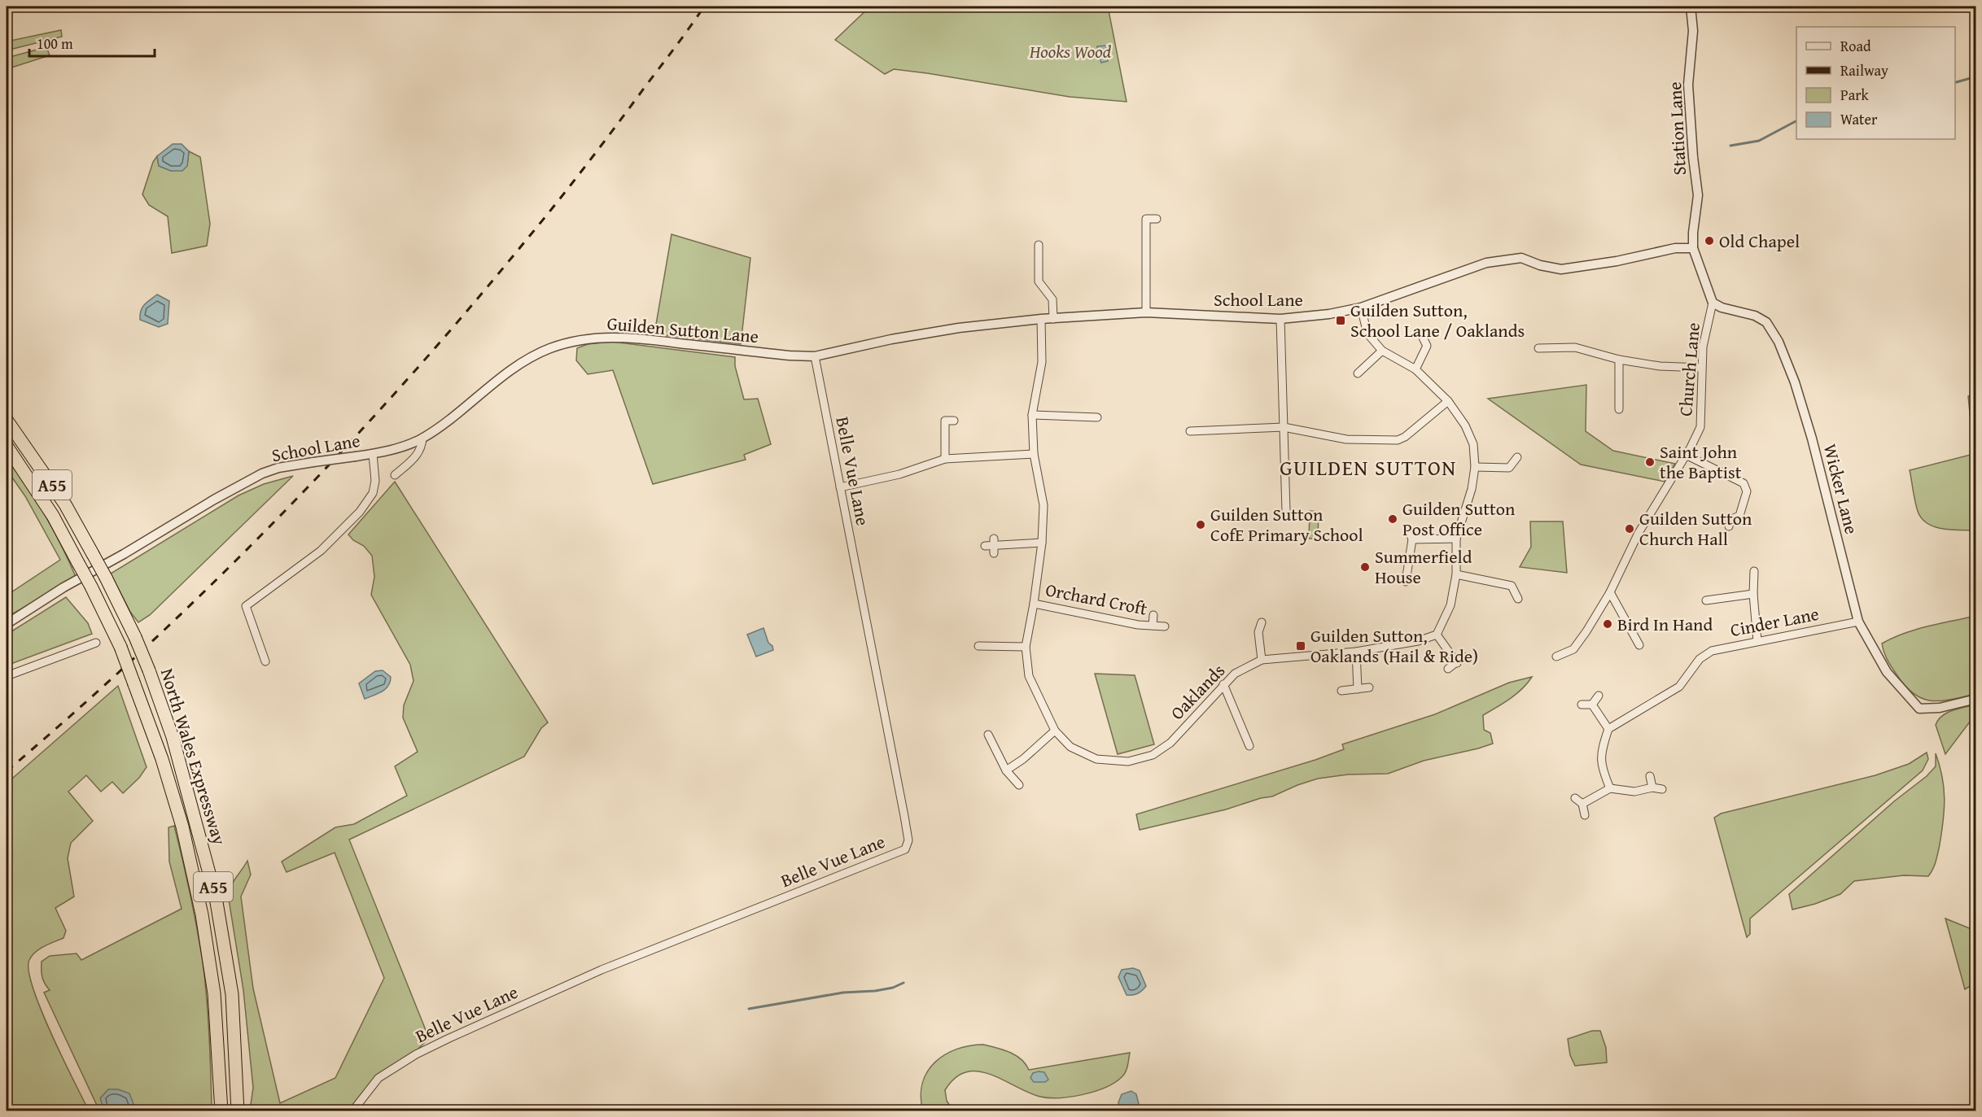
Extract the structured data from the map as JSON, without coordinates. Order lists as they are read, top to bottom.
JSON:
{
  "streets": {
    "highway": ["A55", "North Wales Expressway"],
    "street": [
      "Station Lane",
      "School Lane",
      "Guilden Sutton Lane",
      "Church Lane",
      "Belle Vue Lane",
      "Wicker Lane",
      "Orchard Croft",
      "Cinder Lane",
      "Oaklands"
    ]
  },
  "crossings": [
    ["Station Lane", "School Lane"],
    ["School Lane", "Guilden Sutton Lane"],
    ["School Lane", "Belle Vue Lane"],
    ["School Lane", "Oaklands"],
    ["Guilden Sutton Lane", "Belle Vue Lane"],
    ["Church Lane", "Wicker Lane"],
    ["Wicker Lane", "Cinder Lane"],
    ["Orchard Croft", "Oaklands"]
  ],
  "districts": ["GUILDEN SUTTON"],
  "parks": ["Hooks Wood"],
  "places": {
    "other": [
      "Old Chapel",
      "Saint John the Baptist",
      "Guilden Sutton Post Office",
      "Guilden Sutton CofE Primary School",
      "Guilden Sutton Church Hall",
      "Summerfield House",
      "Bird In Hand"
    ],
    "transit": ["Guilden Sutton, School Lane / Oaklands", "Guilden Sutton, Oaklands (Hail & Ride)"]
  },
  "legend": [
    "Road",
    "Railway",
    "Park",
    "Water"
  ],
  "scale_bar": "100 m"
}
